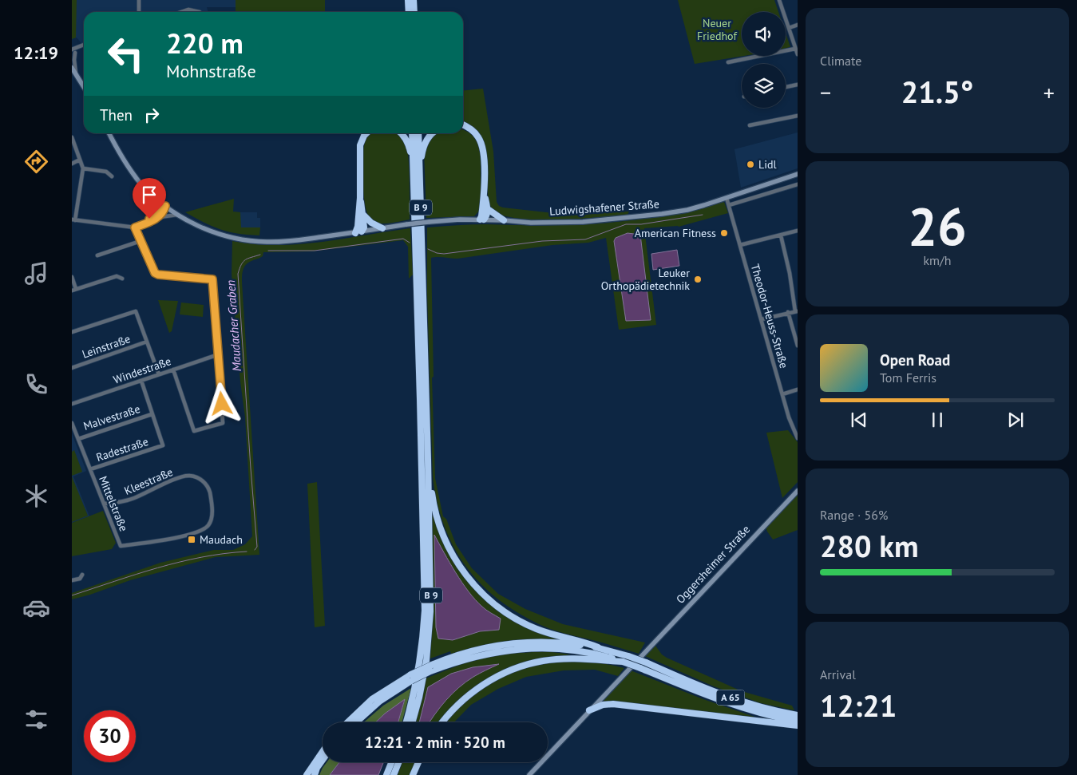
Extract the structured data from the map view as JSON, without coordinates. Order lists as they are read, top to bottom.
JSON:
{
  "streets": {
    "highway": ["B 9", "A 65"],
    "street": [
      "Ludwigshafener Straße",
      "Theodor-Heuss-Straße",
      "Leinstraße",
      "Windestraße",
      "Malvestraße",
      "Radestraße",
      "Kleestraße",
      "Mittelstraße",
      "Oggersheimer Straße"
    ]
  },
  "crossings": [
    ["Ludwigshafener Straße", "Theodor-Heuss-Straße"],
    ["Windestraße", "Radestraße"],
    ["Malvestraße", "Radestraße"],
    ["Malvestraße", "Mittelstraße"],
    ["Radestraße", "Mittelstraße"],
    ["Kleestraße", "Mittelstraße"]
  ],
  "water": ["Maudacher Graben"],
  "parks": ["Neuer Friedhof"],
  "places": {
    "other": ["Lidl", "American Fitness", "Leuker Orthopädietechnik"],
    "transit": ["Maudach"]
  },
  "page": {
    "tabs": "12:19",
    "tile": [
      "Climate",
      ["26", "km/h"],
      ["Range · 56%", "280 km"],
      ["Arrival", "12:21"]
    ],
    "turn": ["220 m", "Mohnstraße"],
    "heat": ["−", "21.5°", "+"],
    "then": "Then",
    "song": ["Open Road", "Tom Ferris"],
    "limit": "30",
    "trip": "12:21 · 2 min · 520 m"
  }
}
